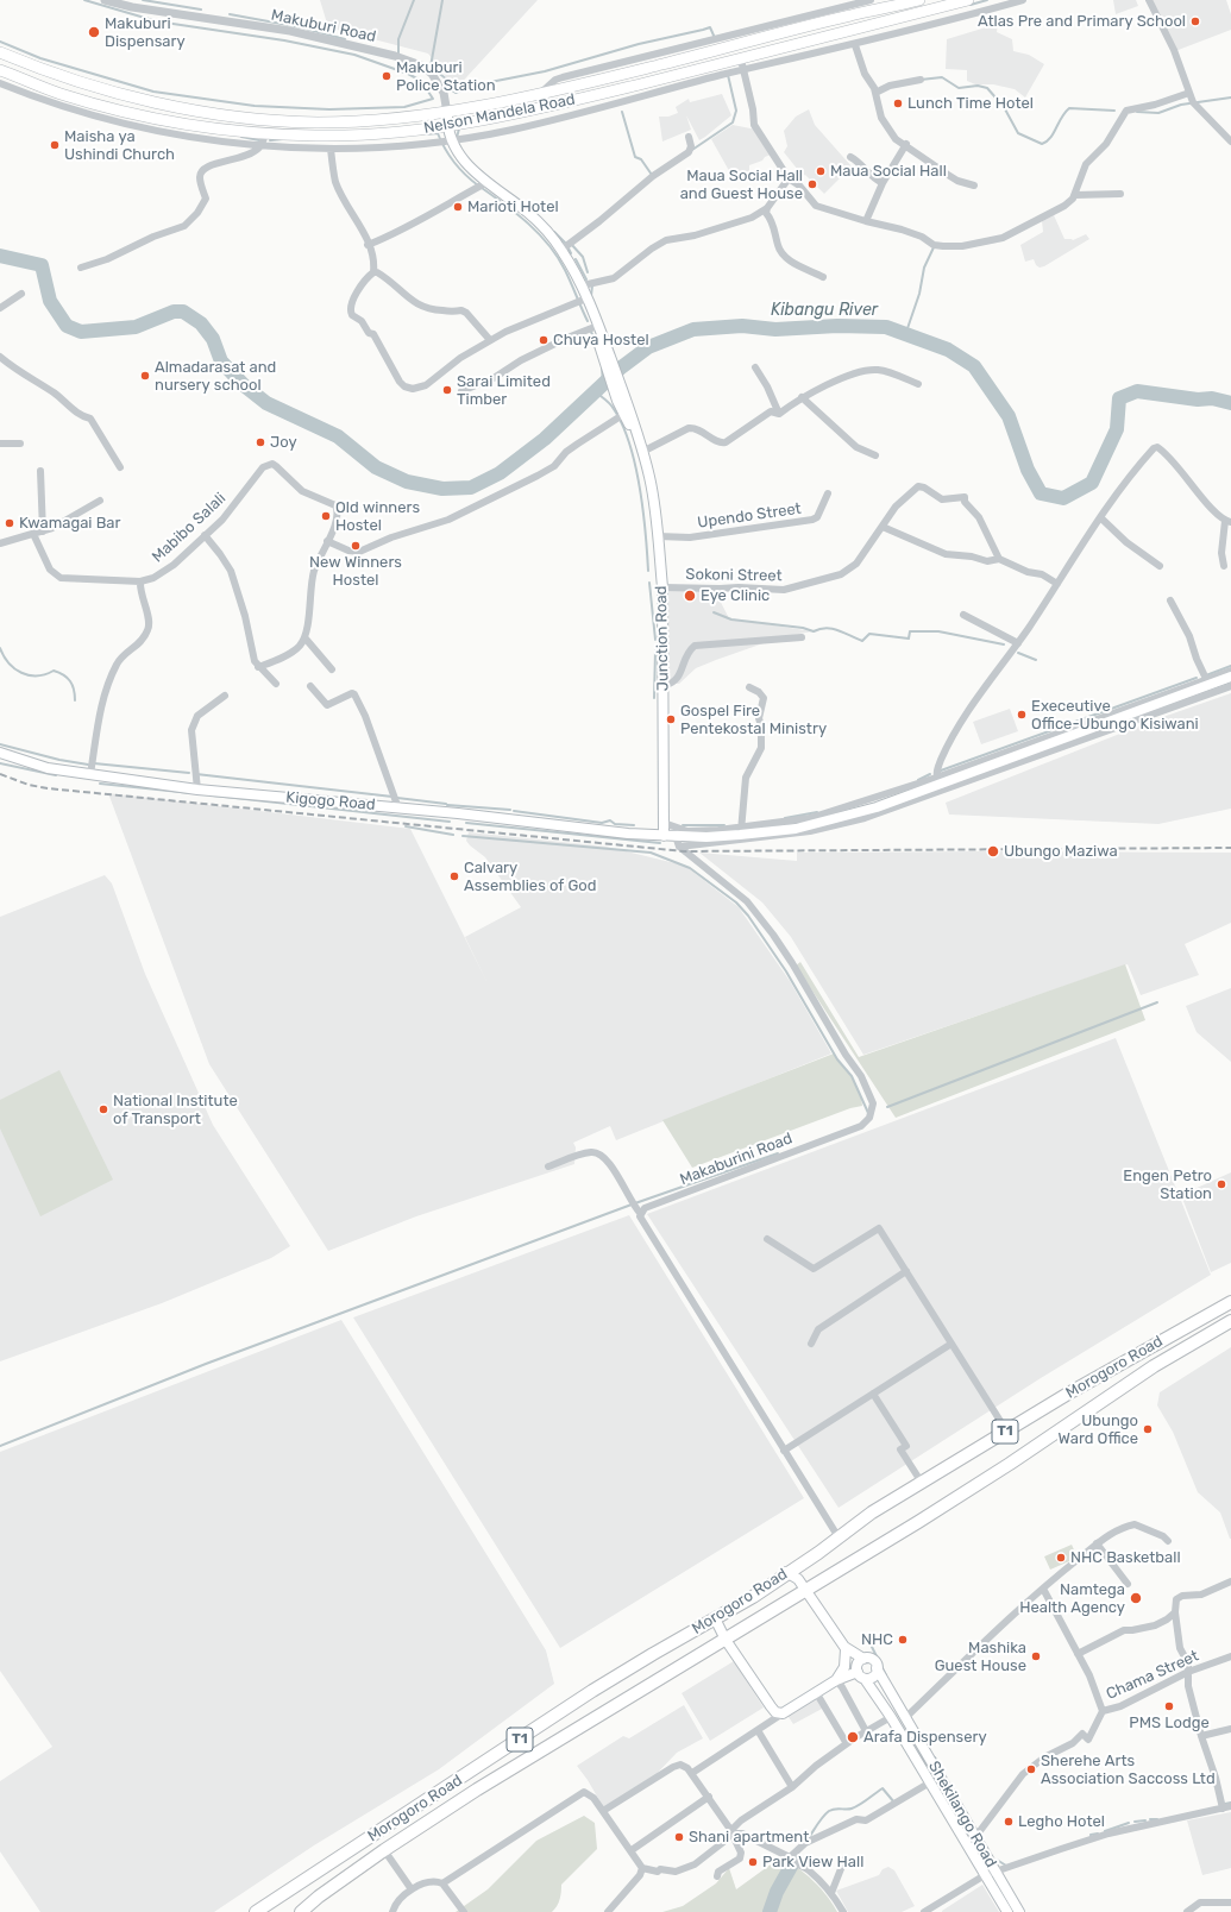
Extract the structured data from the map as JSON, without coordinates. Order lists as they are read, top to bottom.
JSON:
{
  "streets": {
    "highway": ["Morogoro Road", "T1"],
    "main road": [
      "Nelson Mandela Road",
      "Junction Road",
      "Kigogo Road",
      "Shekilango Road"
    ],
    "street": [
      "Makuburi Road",
      "Upendo Street",
      "Mabibo Salali",
      "Sokoni Street",
      "Makaburini Road",
      "Chama Street"
    ]
  },
  "crossings": [
    ["Makuburi Road", "Nelson Mandela Road"],
    ["Upendo Street", "Junction Road"],
    ["Sokoni Street", "Junction Road"],
    ["Junction Road", "Kigogo Road"],
    ["Chama Street", "Shekilango Road"]
  ],
  "water": ["Kibangu River"],
  "places": [
    "Atlas Pre and Primary School",
    "Makuburi Dispensary",
    "Makuburi Police Station",
    "Lunch Time Hotel",
    "Maisha ya Ushindi Church",
    "Maua Social Hall",
    "Maua Social Hall and Guest House",
    "Marioti Hotel",
    "Chuya Hostel",
    "Almadarasat and nursery school",
    "Sarai Limited Timber",
    "Joy",
    "Old winners Hostel",
    "Kwamagai Bar",
    "New Winners Hostel",
    "Eye Clinic",
    "Execeutive Office-Ubungo Kisiwani",
    "Gospel Fire Pentekostal Ministry",
    "Ubungo Maziwa",
    "Calvary Assemblies of God",
    "National Institute of Transport",
    "Engen Petro Station",
    "Ubungo Ward Office",
    "NHC Basketball",
    "Namtega Health Agency",
    "NHC",
    "Mashika Guest House",
    "PMS Lodge",
    "Arafa Dispensery",
    "Sherehe Arts Association Saccoss Ltd",
    "Legho Hotel",
    "Shani apartment",
    "Park View Hall"
  ]
}
